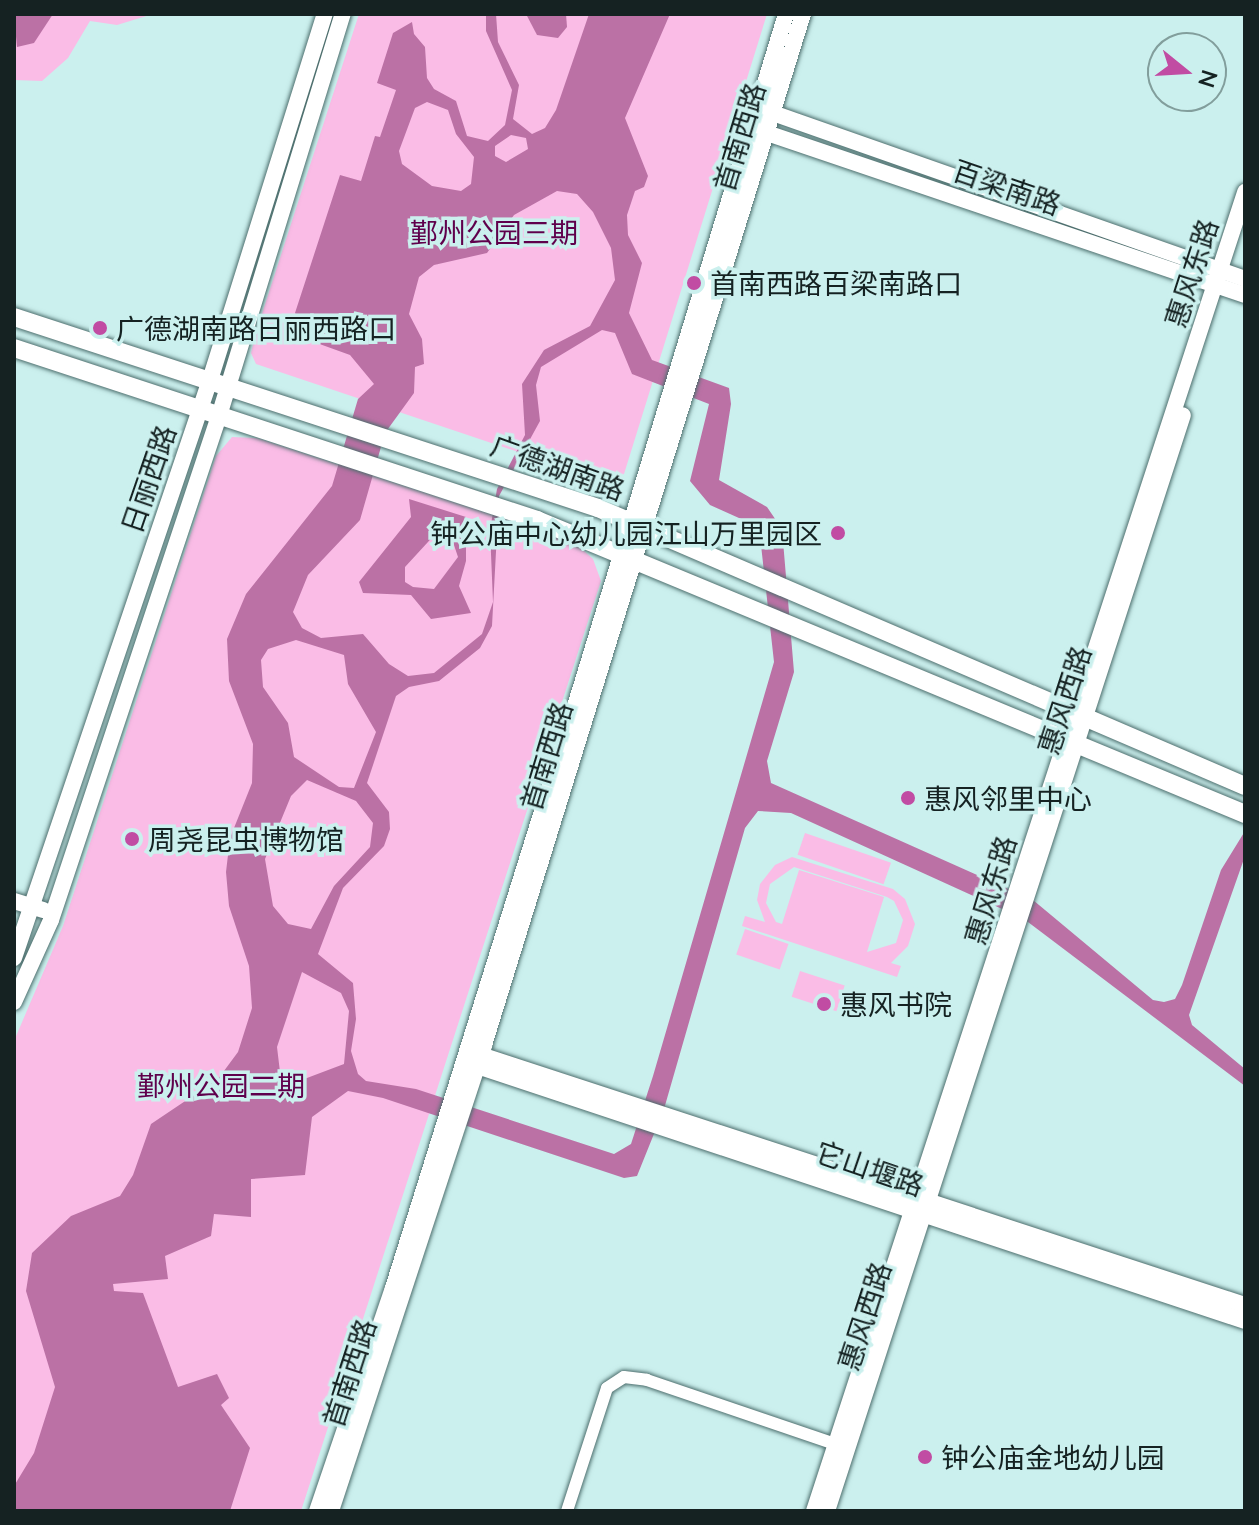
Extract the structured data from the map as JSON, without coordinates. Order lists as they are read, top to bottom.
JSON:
{
  "streets": {
    "main road": [
      "首南西路",
      "百梁南路",
      "惠风东路",
      "广德湖南路",
      "日丽西路",
      "惠风西路",
      "它山堰路"
    ]
  },
  "crossings": [
    ["首南西路", "百梁南路"],
    ["首南西路", "广德湖南路"],
    ["首南西路", "它山堰路"],
    ["百梁南路", "惠风东路"],
    ["百梁南路", "惠风西路"],
    ["惠风东路", "广德湖南路"],
    ["惠风东路", "惠风西路"],
    ["惠风东路", "它山堰路"],
    ["广德湖南路", "日丽西路"],
    ["广德湖南路", "惠风西路"]
  ],
  "parks": ["鄞州公园三期", "鄞州公园二期"],
  "places": [
    "首南西路百梁南路口",
    "广德湖南路日丽西路口",
    "钟公庙中心幼儿园江山万里园区",
    "惠风邻里中心",
    "周尧昆虫博物馆",
    "惠风书院",
    "钟公庙金地幼儿园"
  ],
  "north": "right"
}
